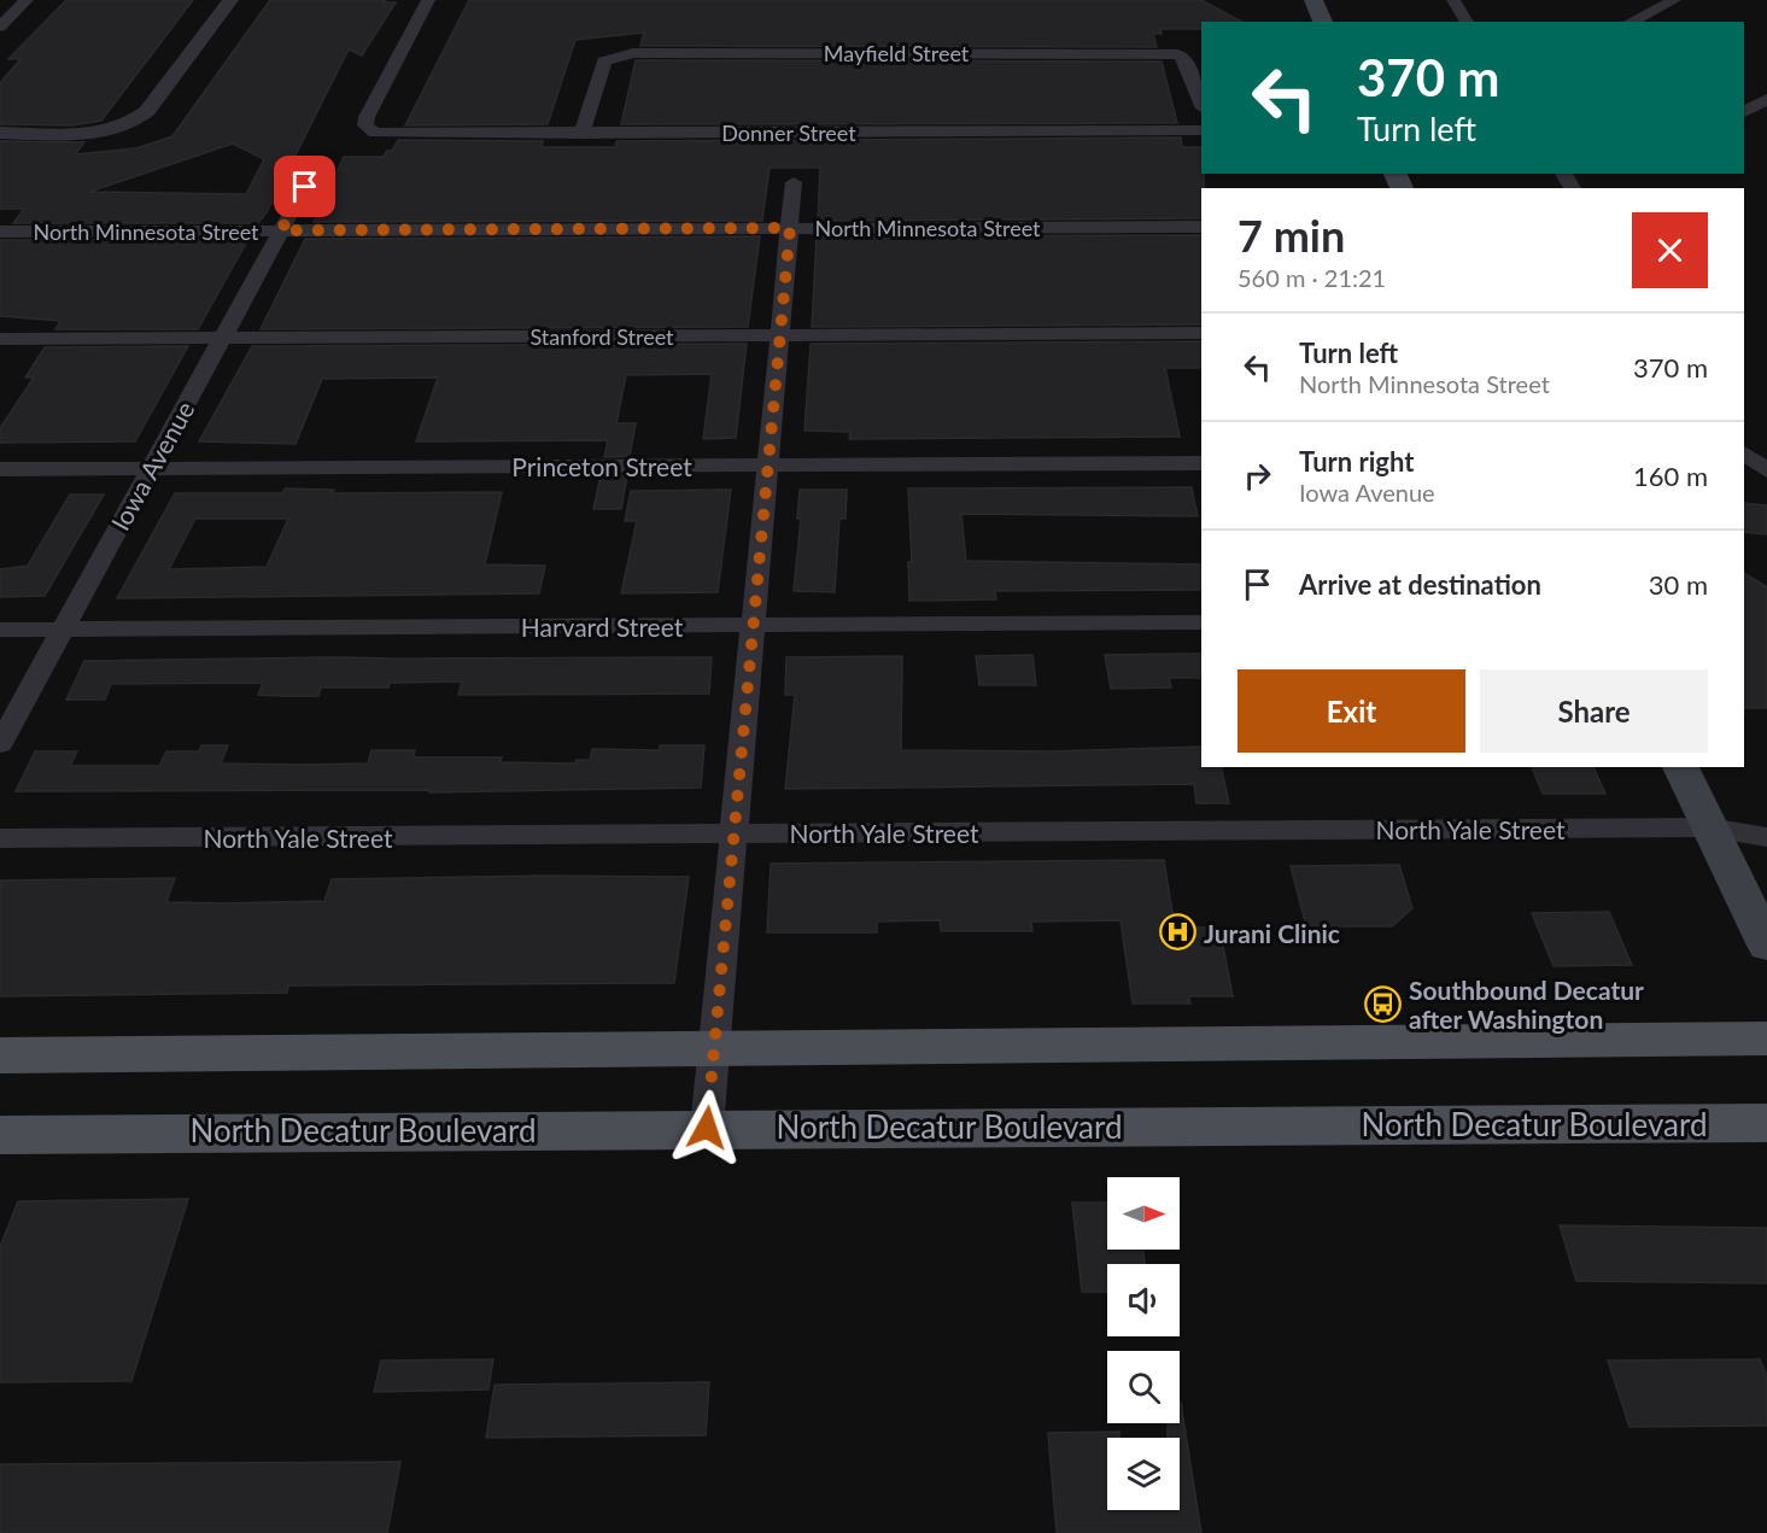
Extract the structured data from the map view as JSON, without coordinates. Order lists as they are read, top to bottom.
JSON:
{
  "streets": {
    "main road": ["North Decatur Boulevard"],
    "street": [
      "Mayfield Street",
      "Donner Street",
      "North Minnesota Street",
      "Stanford Street",
      "Iowa Avenue",
      "Princeton Street",
      "Harvard Street",
      "North Yale Street"
    ]
  },
  "crossings": [
    ["Mayfield Street", "Donner Street"],
    ["North Minnesota Street", "Iowa Avenue"],
    ["Stanford Street", "Iowa Avenue"],
    ["Iowa Avenue", "Princeton Street"],
    ["Iowa Avenue", "Harvard Street"]
  ],
  "places": {
    "hospital": ["Jurani Clinic"],
    "bus stop": ["Southbound Decatur after Washington"]
  },
  "north": "right",
  "page": {
    "turn": ["370 m", "Turn left"],
    "heading": ["7 min", "560 m · 21:21"],
    "list": [
      {
        "name": "Turn left",
        "note": "North Minnesota Street",
        "value": "370 m"
      },
      {
        "name": "Turn right",
        "note": "Iowa Avenue",
        "value": "160 m"
      },
      {
        "name": "Arrive at destination",
        "value": "30 m"
      }
    ],
    "buttons": ["Exit", "Share"]
  }
}
